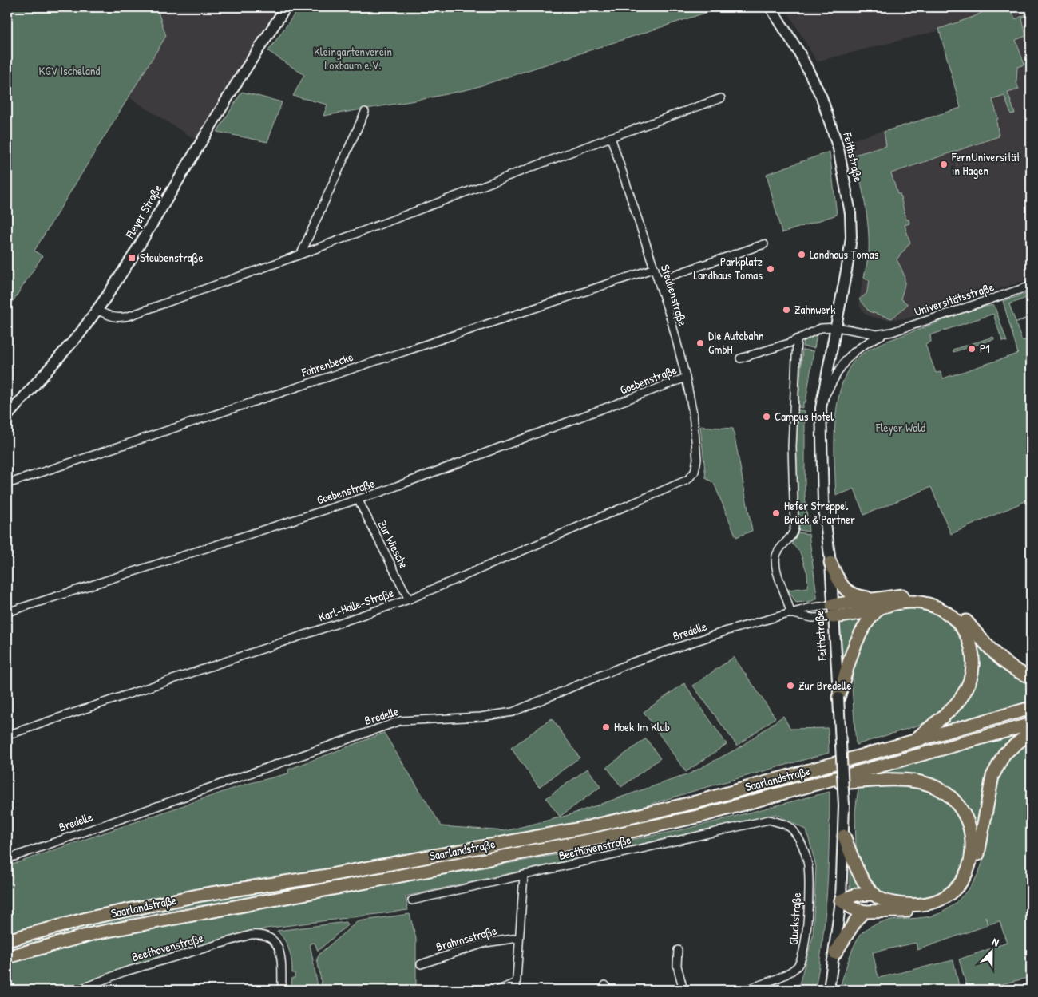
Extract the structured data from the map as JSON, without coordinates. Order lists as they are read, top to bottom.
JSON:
{
  "streets": {
    "highway": ["Saarlandstraße"],
    "main road": ["Feithstraße", "Fleyer Straße"],
    "street": [
      "Steubenstraße",
      "Universitätsstraße",
      "Fahrenbecke",
      "Goebenstraße",
      "Zur Wiesche",
      "Karl-Halle-Straße",
      "Bredelle",
      "Beethovenstraße",
      "Gluckstraße",
      "Brahmsstraße"
    ]
  },
  "crossings": [
    ["Feithstraße", "Universitätsstraße"],
    ["Feithstraße", "Bredelle"],
    ["Steubenstraße", "Fahrenbecke"],
    ["Steubenstraße", "Goebenstraße"],
    ["Steubenstraße", "Karl-Halle-Straße"],
    ["Goebenstraße", "Zur Wiesche"],
    ["Zur Wiesche", "Karl-Halle-Straße"],
    ["Beethovenstraße", "Gluckstraße"]
  ],
  "parks": ["Kleingartenverein Loxbaum e.V.", "KGV Ischeland", "Fleyer Wald"],
  "places": {
    "other": [
      "FernUniversität in Hagen",
      "Landhaus Tomas",
      "Parkplatz Landhaus Tomas",
      "Zahnwerk",
      "Die Autobahn GmbH",
      "P1",
      "Campus Hotel",
      "Hefer Streppel Brück & Partner",
      "Zur Bredelle",
      "Hoek Im Klub"
    ],
    "transit": ["Steubenstraße"]
  },
  "north": "top"
}
